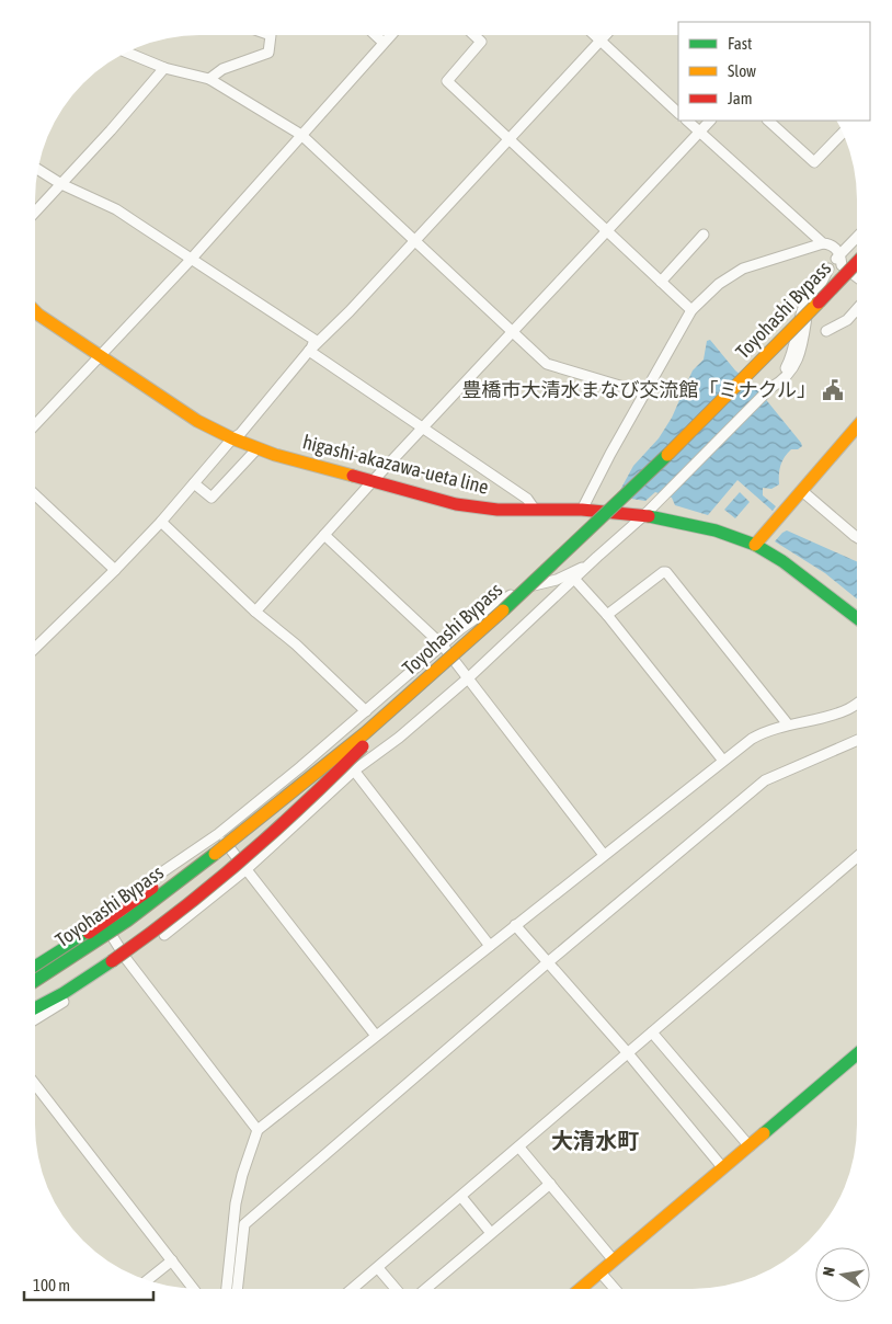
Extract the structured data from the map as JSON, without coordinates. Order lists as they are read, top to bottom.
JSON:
{
  "streets": {
    "main road": ["Toyohashi Bypass", "higashi-akazawa-ueta line"]
  },
  "districts": ["大清水町"],
  "places": {
    "public building": ["豊橋市大清水まなび交流館「ミナクル」"]
  },
  "legend": ["Fast", "Slow", "Jam"],
  "scale_bar": "100 m",
  "north": "left"
}
